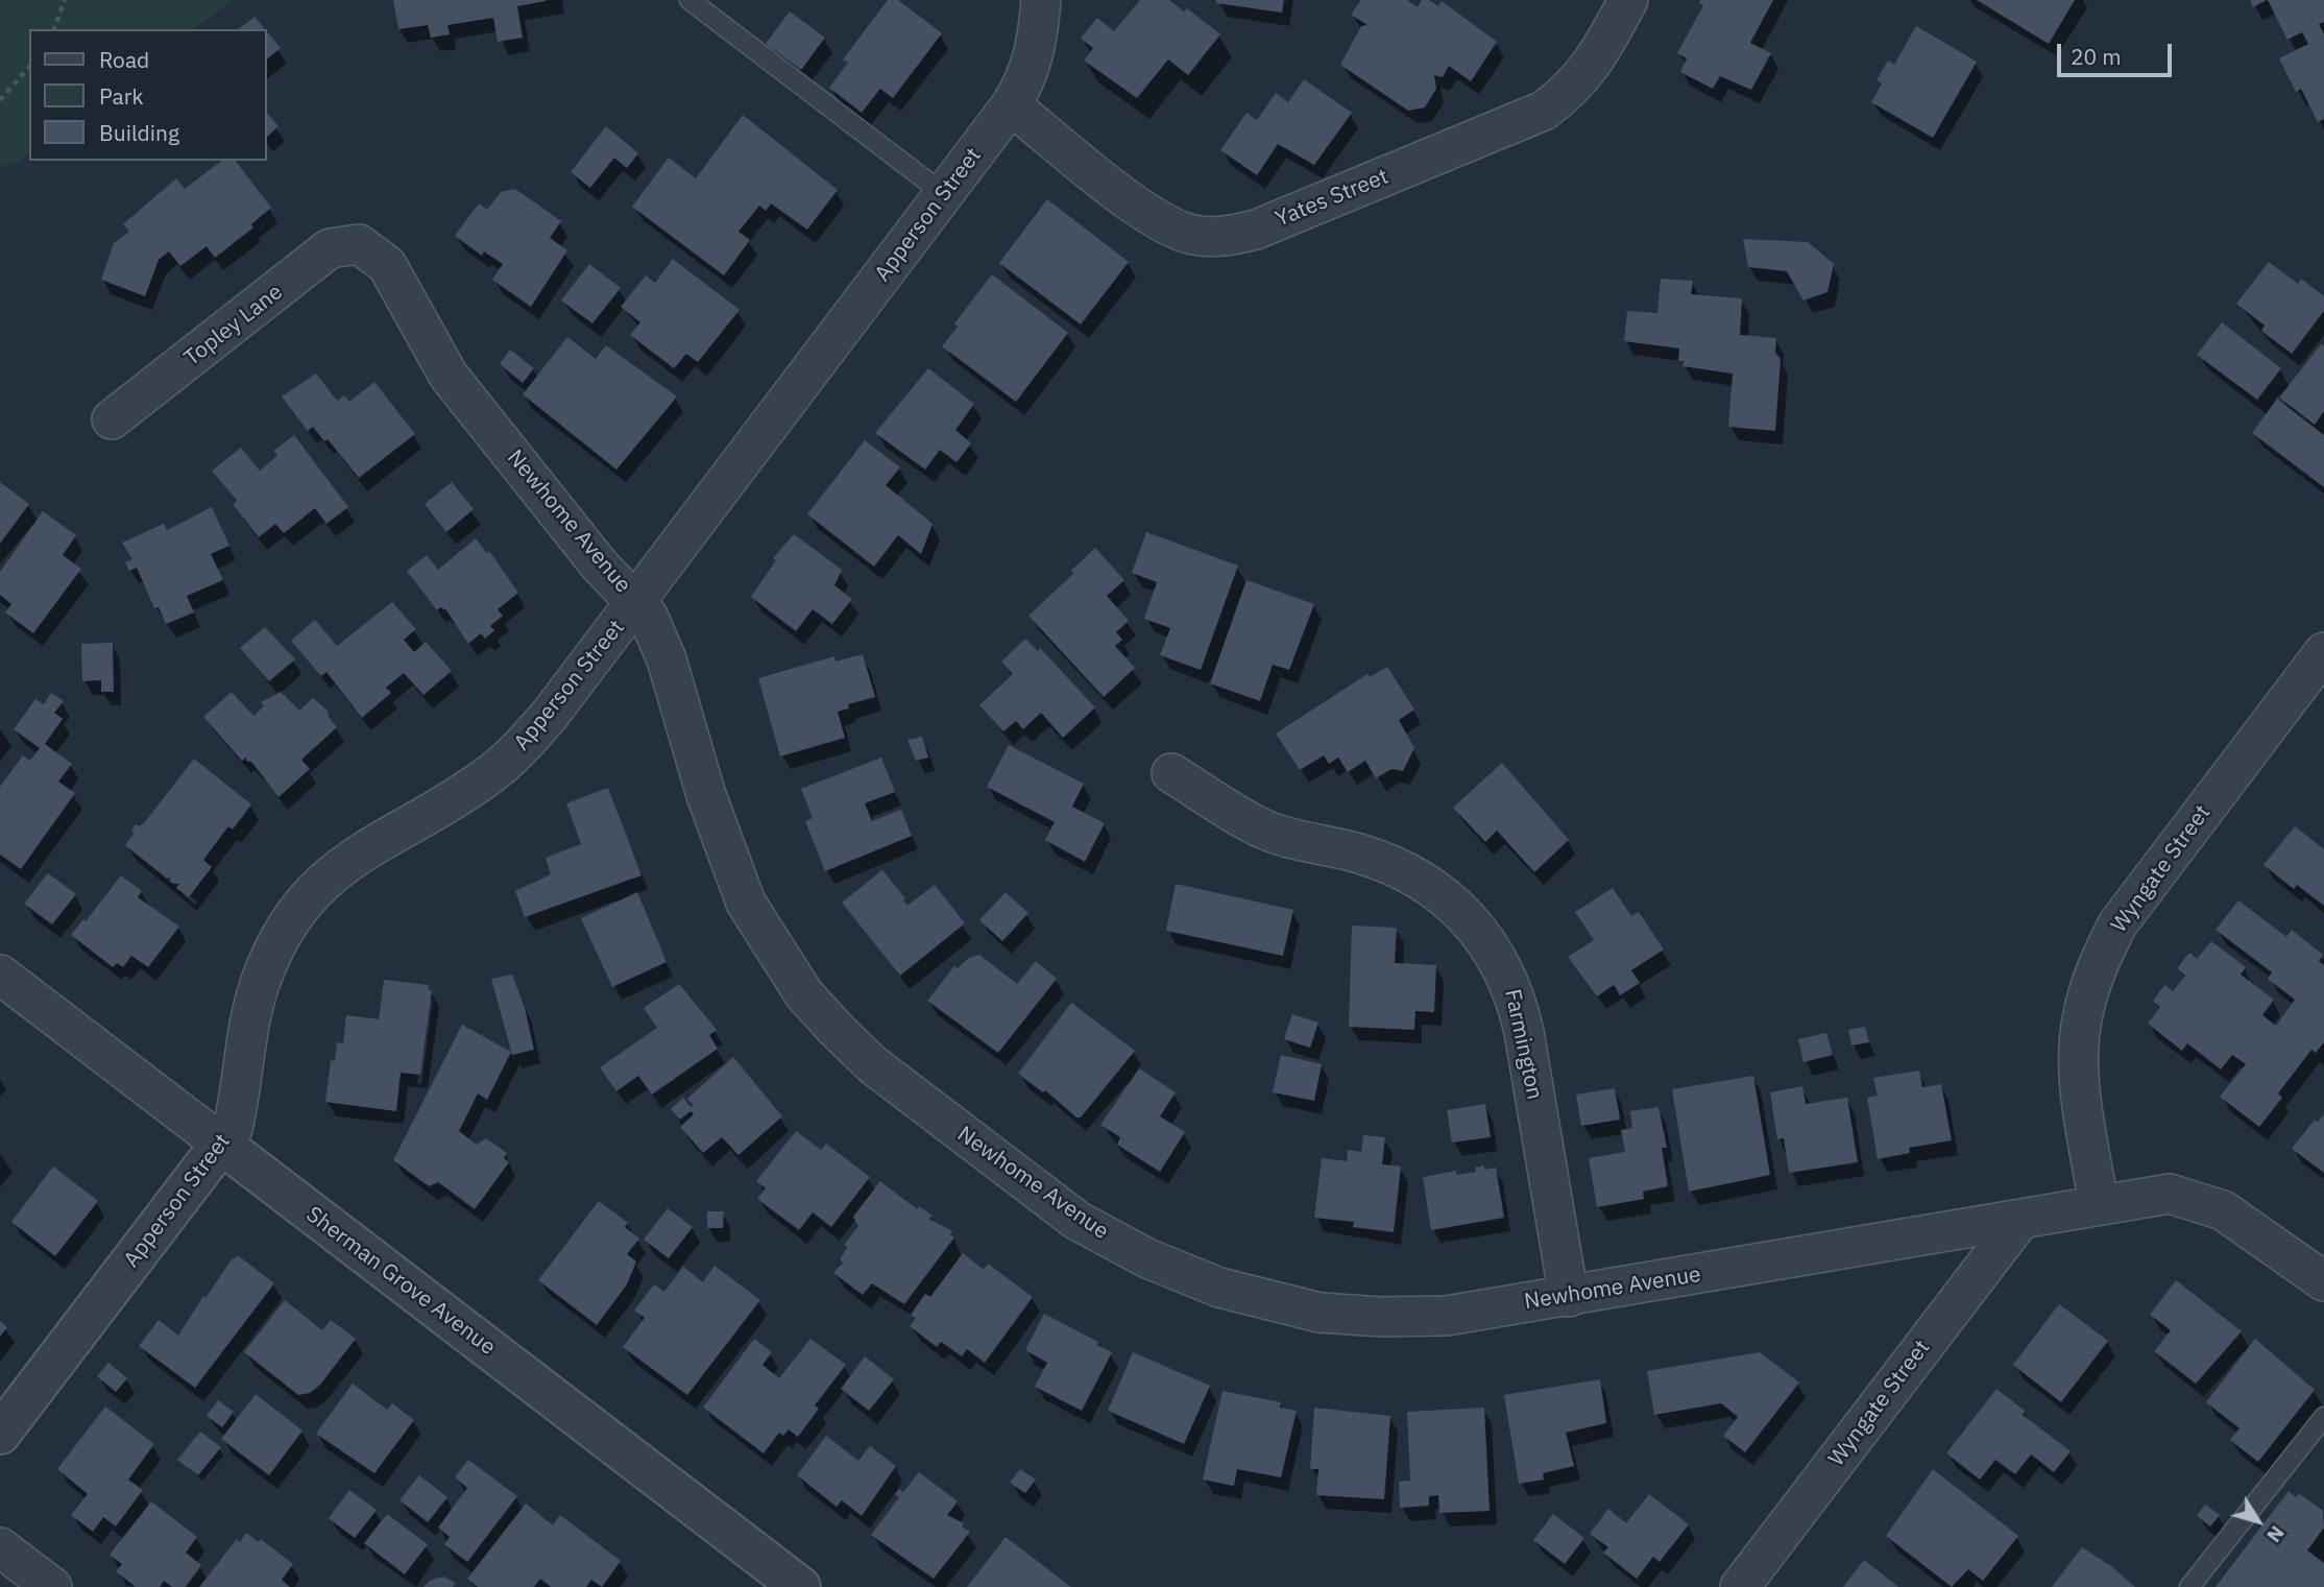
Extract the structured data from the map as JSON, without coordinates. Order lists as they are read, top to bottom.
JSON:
{
  "streets": {
    "street": [
      "Yates Street",
      "Apperson Street",
      "Topley Lane",
      "Newhome Avenue",
      "Wyngate Street",
      "Farmington",
      "Sherman Grove Avenue"
    ]
  },
  "crossings": [
    ["Yates Street", "Apperson Street"],
    ["Apperson Street", "Newhome Avenue"],
    ["Apperson Street", "Sherman Grove Avenue"],
    ["Topley Lane", "Newhome Avenue"],
    ["Newhome Avenue", "Wyngate Street"],
    ["Newhome Avenue", "Farmington"]
  ],
  "legend": ["Road", "Park", "Building"],
  "scale_bar": "20 m",
  "north": "bottom right"
}
